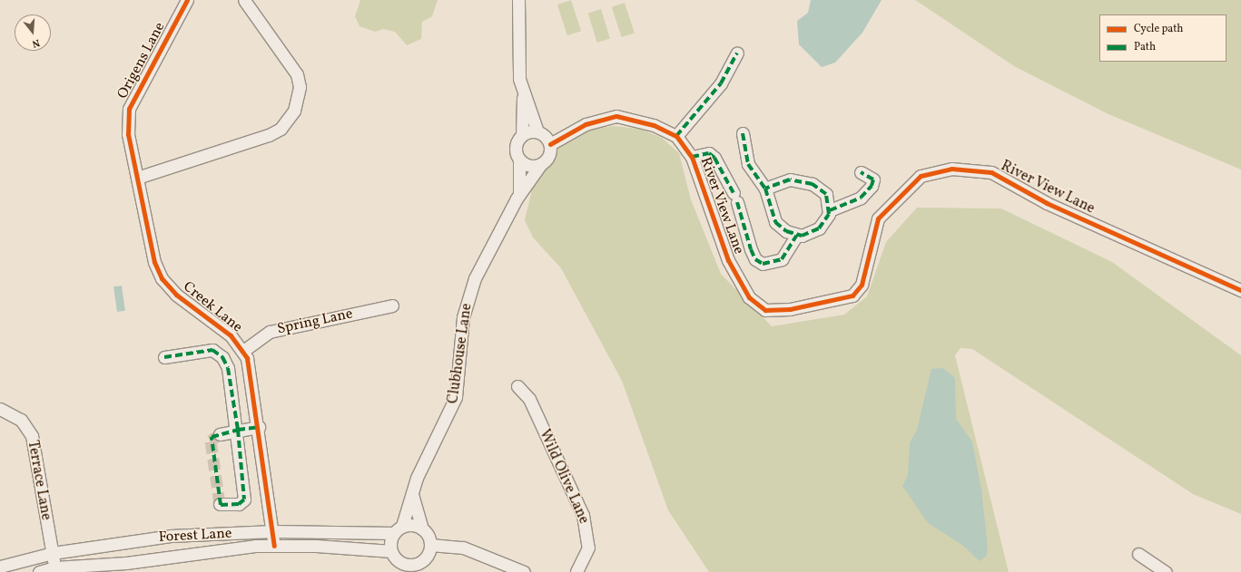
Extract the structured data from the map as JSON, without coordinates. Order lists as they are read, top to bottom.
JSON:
{
  "streets": {
    "street": [
      "Origens Lane",
      "River View Lane",
      "Creek Lane",
      "Spring Lane",
      "Clubhouse Lane",
      "Wild Olive Lane",
      "Terrace Lane",
      "Forest Lane"
    ]
  },
  "crossings": [
    ["Origens Lane", "Creek Lane"],
    ["River View Lane", "Clubhouse Lane"],
    ["Creek Lane", "Spring Lane"],
    ["Creek Lane", "Forest Lane"],
    ["Clubhouse Lane", "Forest Lane"],
    ["Terrace Lane", "Forest Lane"]
  ],
  "legend": ["Cycle path", "Path"],
  "north": "bottom"
}
